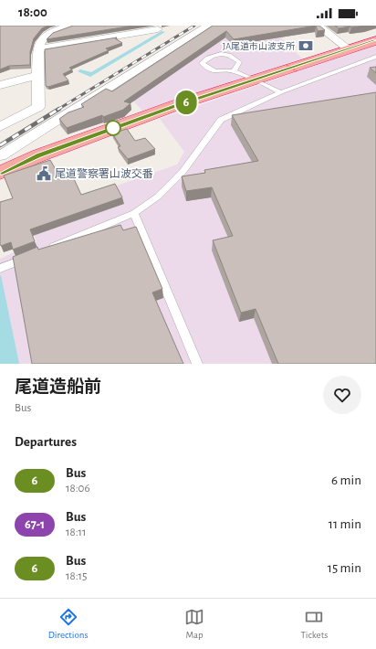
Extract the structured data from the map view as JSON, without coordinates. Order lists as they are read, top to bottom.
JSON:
{
  "places": {
    "bank": ["JA尾道市山波支所"],
    "public building": ["尾道警察署山波交番"]
  },
  "lines": ["bus line 6"],
  "page": {
    "status": "18:00",
    "on_map": "6",
    "heading": [
      ["尾道造船前", "Bus"],
      "Departures"
    ],
    "list": [
      {
        "mark": "6",
        "name": "Bus",
        "note": "18:06",
        "value": "6 min"
      },
      {
        "mark": "67-1",
        "name": "Bus",
        "note": "18:11",
        "value": "11 min"
      },
      {
        "mark": "6",
        "name": "Bus",
        "note": "18:15",
        "value": "15 min"
      }
    ],
    "tabs": ["Directions", "Map", "Tickets"]
  }
}
